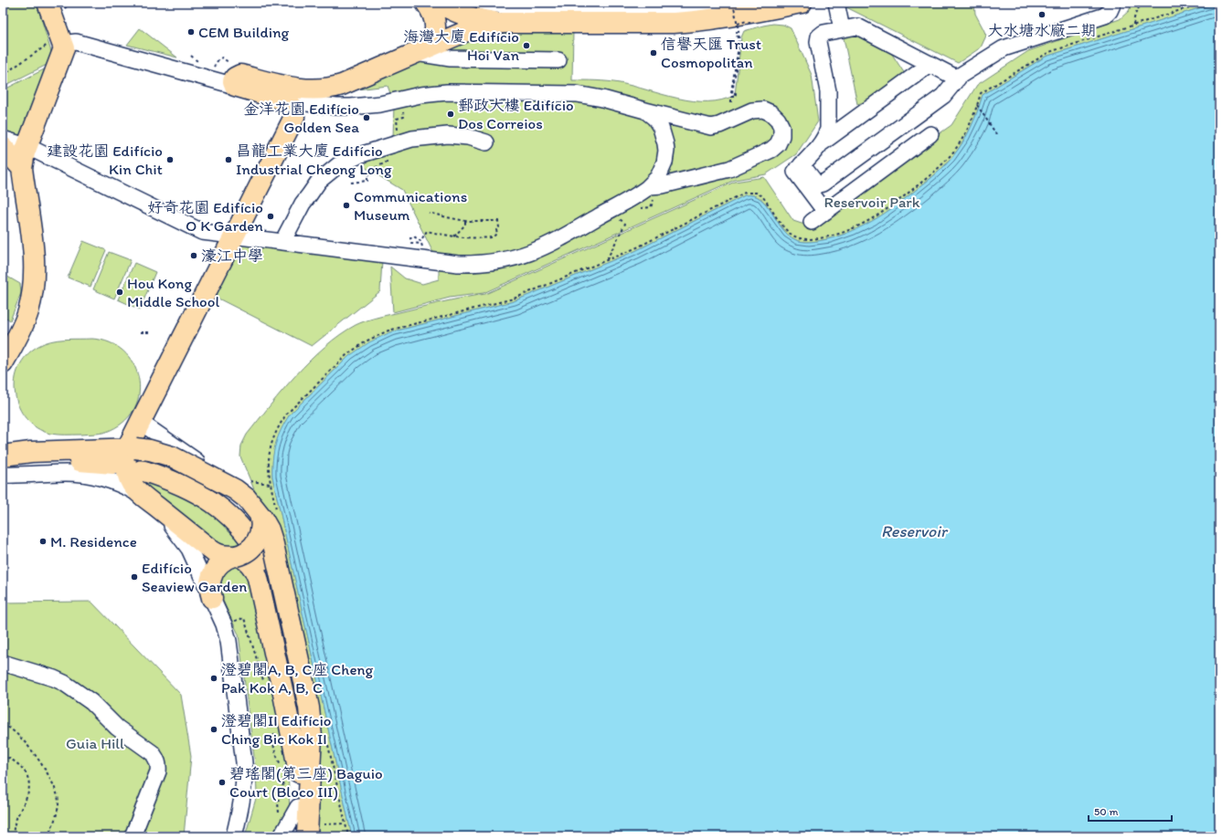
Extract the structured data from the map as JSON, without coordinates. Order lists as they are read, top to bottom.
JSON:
{
  "water": ["Reservoir"],
  "parks": ["Reservoir Park", "Guia Hill"],
  "places": [
    "大水塘水廠二期",
    "CEM Building",
    "海灣大廈 Edifício Hoi Van",
    "信譽天匯 Trust Cosmopolitan",
    "郵政大樓 Edifício Dos Correios",
    "金洋花園 Edifício Golden Sea",
    "建設花園 Edifício Kin Chit",
    "昌龍工業大廈 Edifício Industrial Cheong Long",
    "Communications Museum",
    "好奇花園 Edifício O K Garden",
    "濠江中學",
    "Hou Kong Middle School",
    "M. Residence",
    "Edifício Seaview Garden",
    "澄碧閣A, B, C座 Cheng Pak Kok A, B, C",
    "澄碧閣II Edifício Ching Bic Kok II",
    "碧瑤閣(第三座) Baguio Court (Bloco III)"
  ],
  "scale_bar": "50 m"
}
